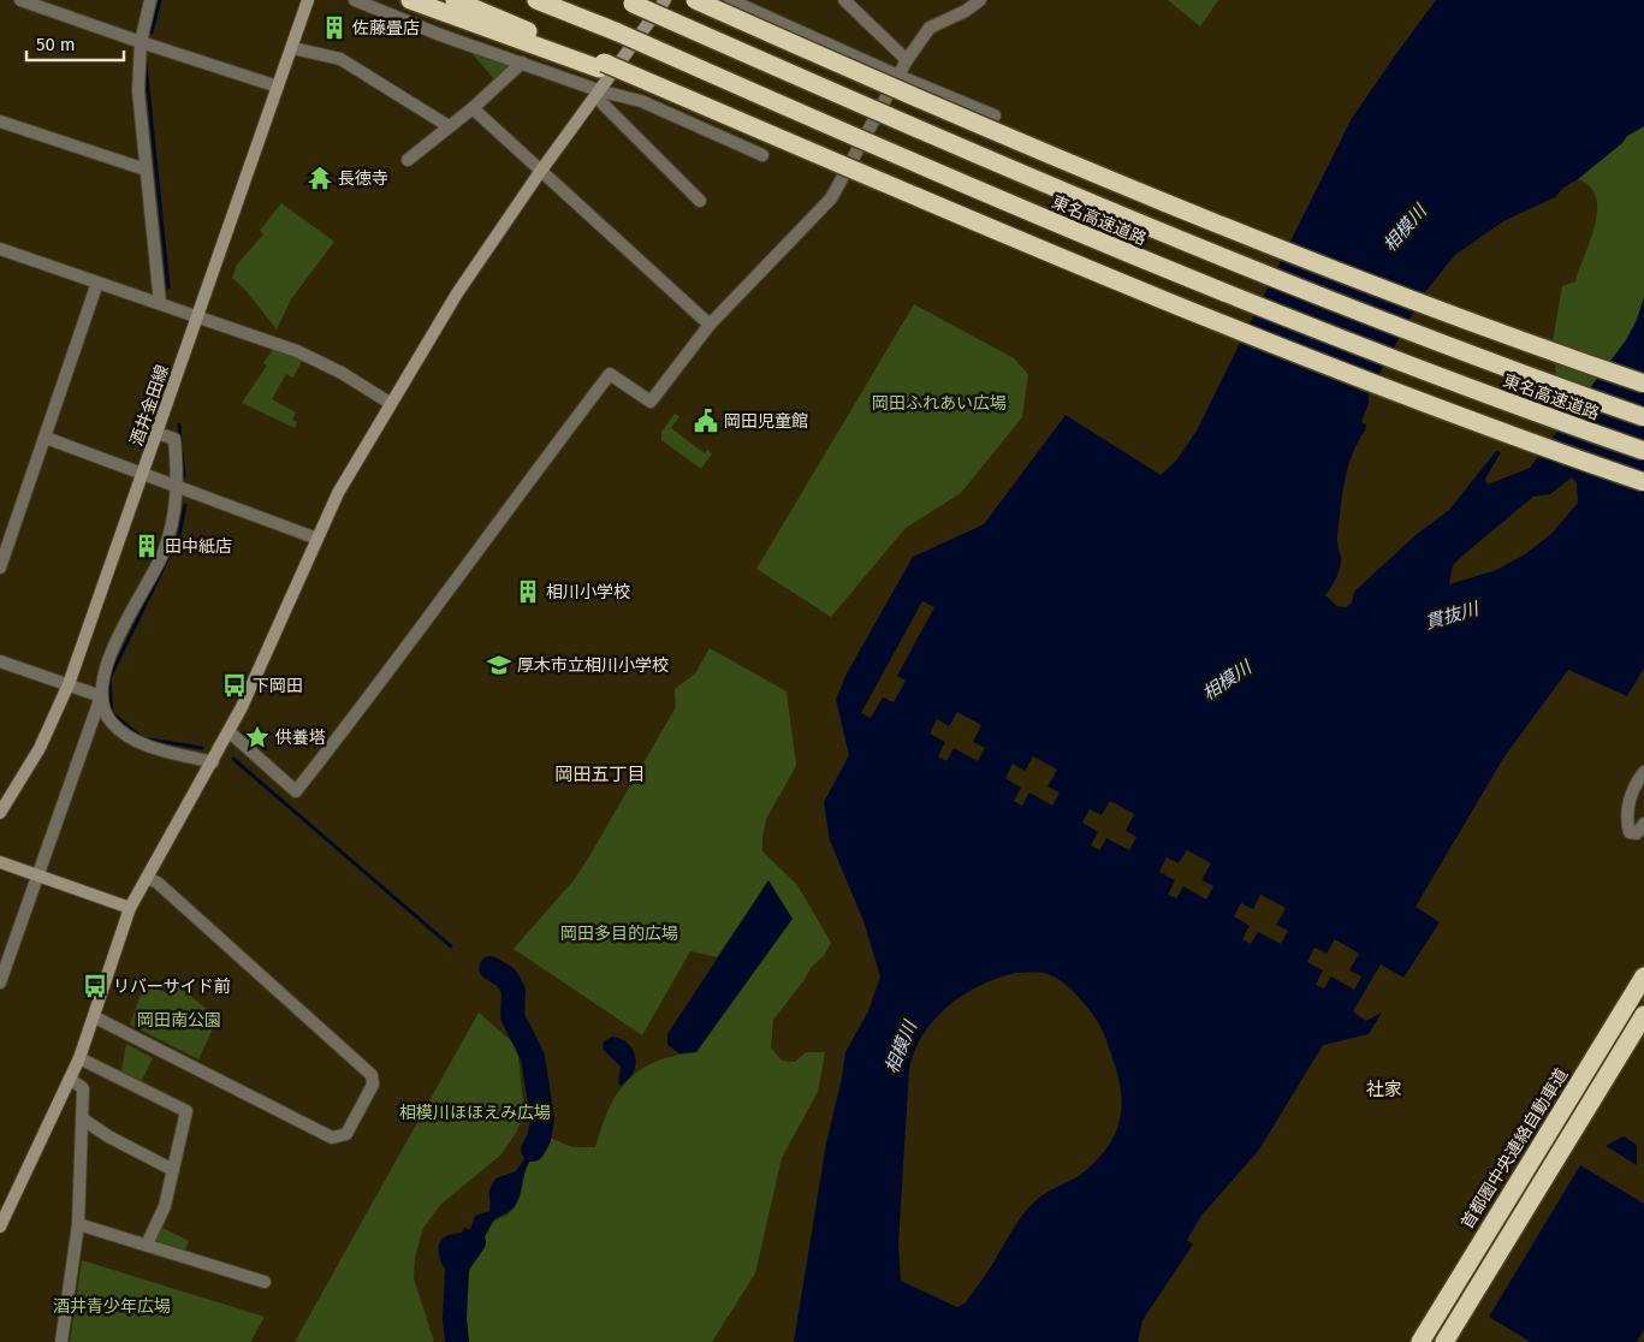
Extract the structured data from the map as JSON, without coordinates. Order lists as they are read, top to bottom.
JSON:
{
  "streets": {
    "highway": ["東名高速道路", "首都圏中央連絡自動車道"],
    "street": ["酒井金田線"]
  },
  "districts": ["岡田五丁目", "社家"],
  "water": ["相模川", "貫抜川"],
  "parks": [
    "岡田ふれあい広場",
    "岡田多目的広場",
    "岡田南公園",
    "相模川ほほえみ広場",
    "酒井青少年広場"
  ],
  "places": {
    "building": ["佐藤畳店", "田中紙店", "相川小学校"],
    "temple": ["長徳寺"],
    "public building": ["岡田児童館"],
    "school or university": ["厚木市立相川小学校"],
    "bus stop": ["下岡田", "リバーサイド前"],
    "place": ["供養塔"]
  },
  "scale_bar": "50 m"
}
